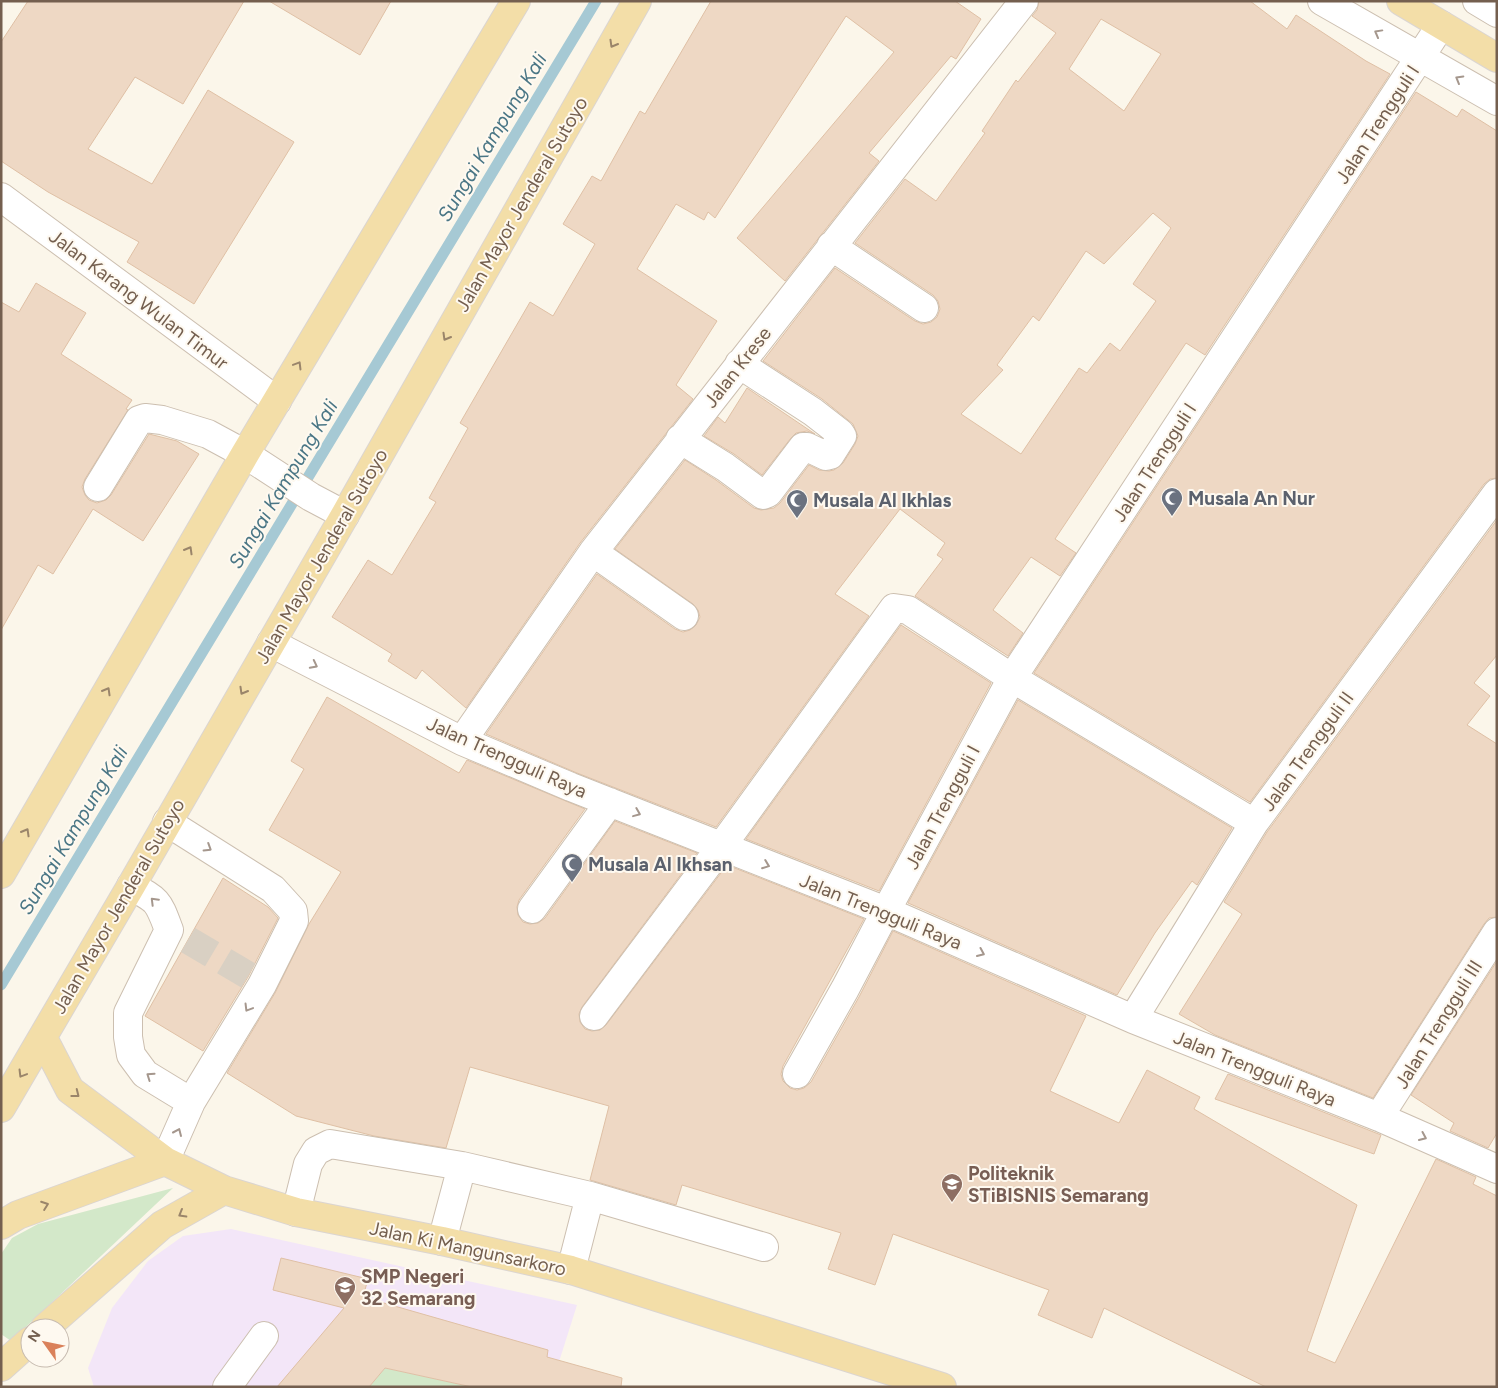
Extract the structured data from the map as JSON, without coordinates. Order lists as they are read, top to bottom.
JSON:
{
  "streets": {
    "main road": ["Jalan Mayor Jenderal Sutoyo", "Jalan Ki Mangunsarkoro"],
    "street": [
      "Jalan Trengguli I",
      "Jalan Karang Wulan Timur",
      "Jalan Krese",
      "Jalan Trengguli II",
      "Jalan Trengguli Raya",
      "Jalan Trengguli III"
    ]
  },
  "crossings": [
    ["Jalan Trengguli I", "Jalan Trengguli Raya"],
    ["Jalan Mayor Jenderal Sutoyo", "Jalan Trengguli Raya"],
    ["Jalan Mayor Jenderal Sutoyo", "Jalan Ki Mangunsarkoro"],
    ["Jalan Krese", "Jalan Trengguli Raya"],
    ["Jalan Trengguli II", "Jalan Trengguli Raya"],
    ["Jalan Trengguli Raya", "Jalan Trengguli III"]
  ],
  "one_way": ["Jalan Trengguli Raya"],
  "water": ["Sungai Kampung Kali"],
  "places": {
    "mosque": ["Musala An Nur", "Musala Al Ikhlas", "Musala Al Ikhsan"],
    "school or university": ["Politeknik STiBISNIS Semarang", "SMP Negeri 32 Semarang"]
  },
  "north": "top left"
}
